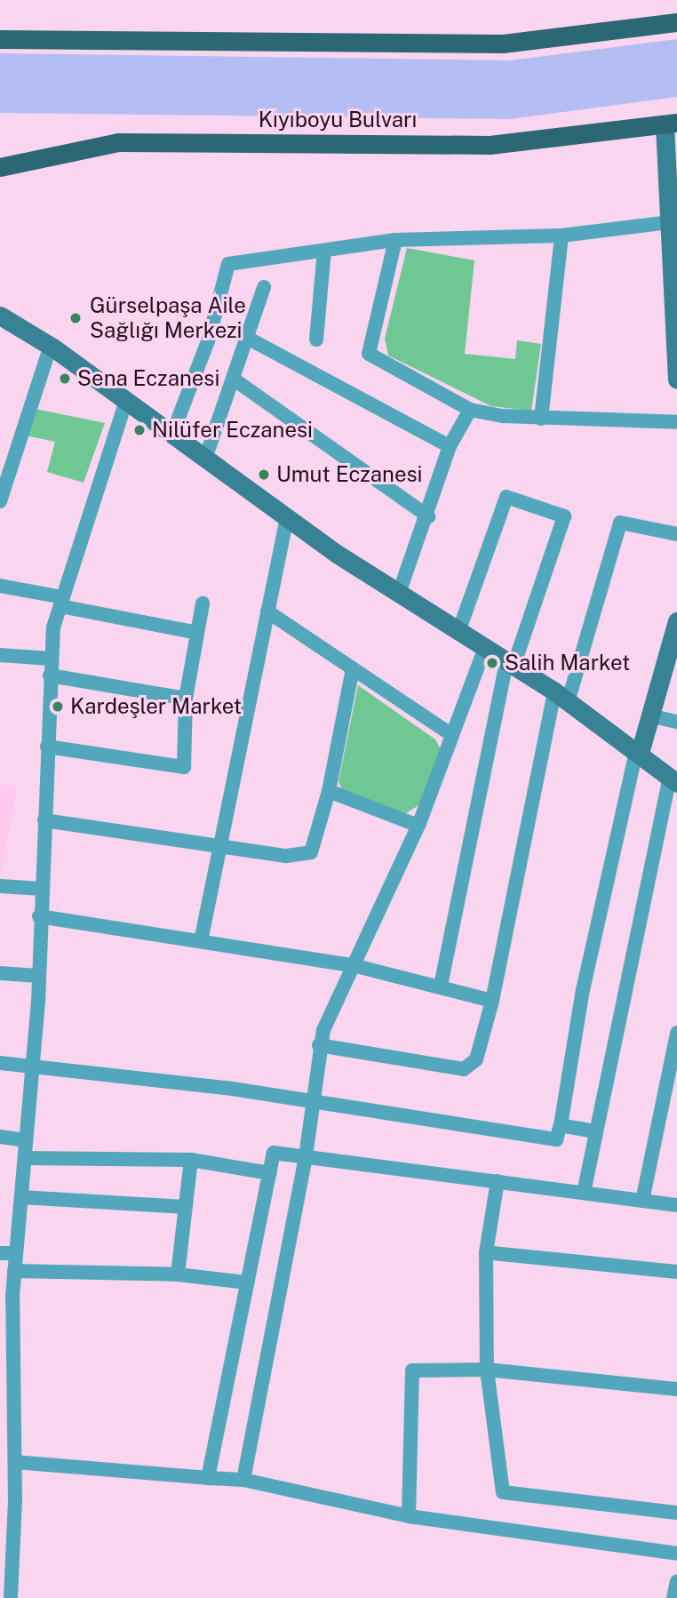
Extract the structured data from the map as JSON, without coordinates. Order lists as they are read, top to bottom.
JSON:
{
  "streets": {
    "main road": ["Kıyıboyu Bulvarı"]
  },
  "places": [
    "Gürselpaşa Aile Sağlığı Merkezi",
    "Sena Eczanesi",
    "Nilüfer Eczanesi",
    "Umut Eczanesi",
    "Salih Market",
    "Kardeşler Market"
  ]
}
